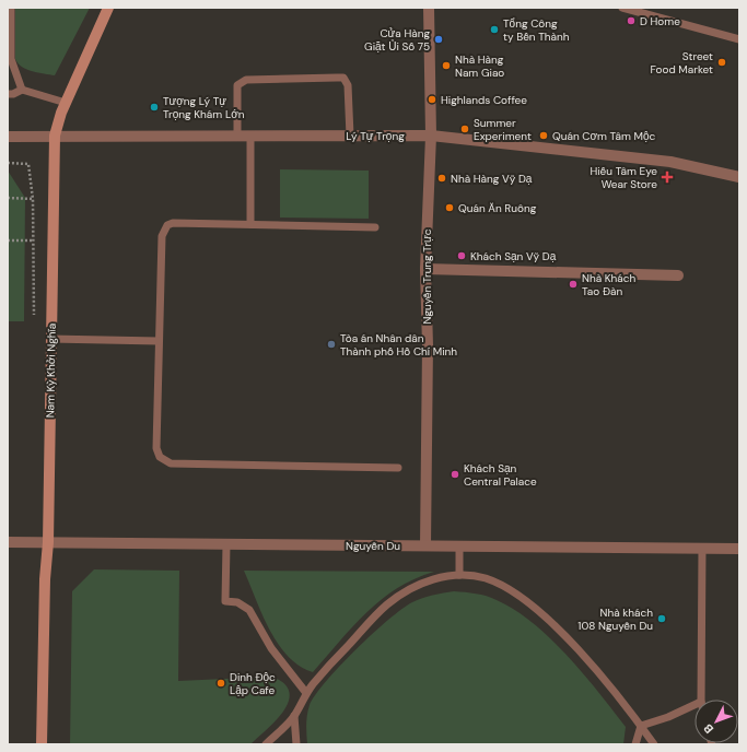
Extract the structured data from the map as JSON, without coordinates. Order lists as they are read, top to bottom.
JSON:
{
  "streets": {
    "main road": ["Nam Kỳ Khởi Nghĩa"],
    "street": ["Lý Tự Trọng", "Nguyễn Trung Trực", "Nguyễn Du"]
  },
  "crossings": [
    ["Lý Tự Trọng", "Nguyễn Trung Trực"],
    ["Lý Tự Trọng", "Nam Kỳ Khởi Nghĩa"],
    ["Nguyễn Trung Trực", "Nguyễn Du"],
    ["Nam Kỳ Khởi Nghĩa", "Nguyễn Du"]
  ],
  "places": {
    "other": [
      "D Home",
      "Tổng Công ty Bến Thành",
      "Cửa Hàng Giặt Ủi Số 75",
      "Street Food Market",
      "Nhà Hàng Nam Giao",
      "Highlands Coffee",
      "Tượng Lý Tự Trọng Khám Lớn",
      "Summer Experiment",
      "Quán Cơm Tâm Mộc",
      "Nhà Hàng Vỹ Dạ",
      "Quán Ăn Ruông",
      "Khách Sạn Vỹ Dạ",
      "Nhà Khách Tao Đàn",
      "Tòa án Nhân dân Thành phố Hồ Chí Minh",
      "Khách Sạn Central Palace",
      "Nhà khách 108 Nguyễn Du",
      "Dinh Độc Lập Cafe"
    ],
    "health": ["Hiếu Tâm Eye Wear Store"]
  },
  "north": "bottom left"
}
